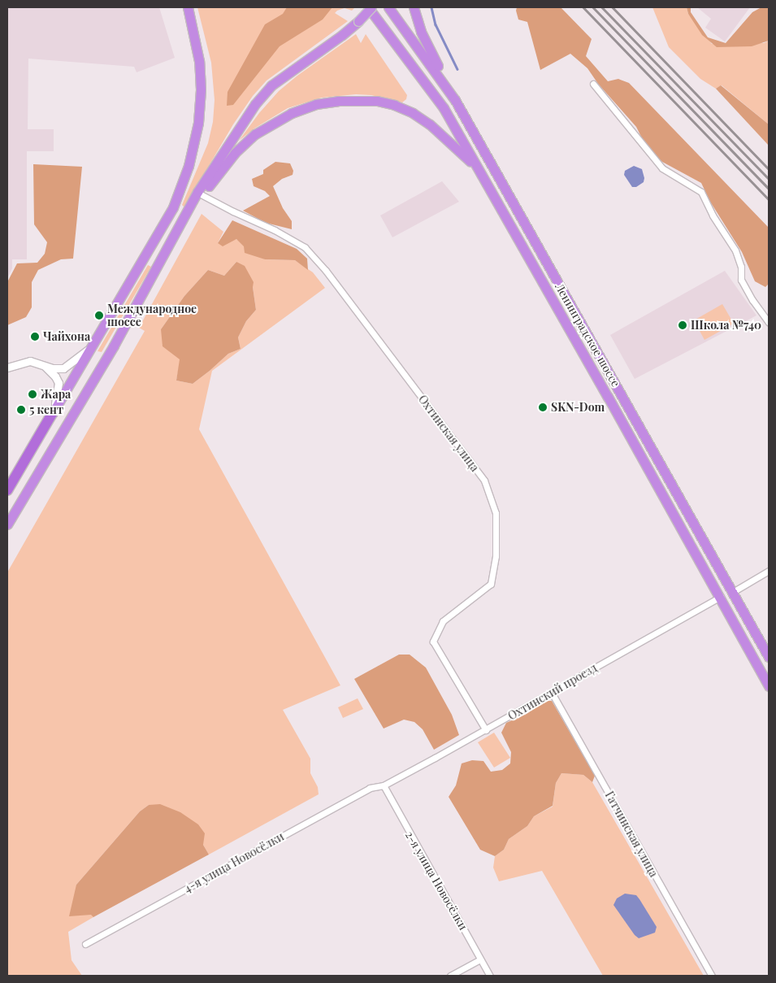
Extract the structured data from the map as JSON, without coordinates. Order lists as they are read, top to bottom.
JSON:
{
  "streets": {
    "highway": ["Ленинградское шоссе"],
    "street": [
      "Охтинская улица",
      "Охтинский проезд",
      "Гатчинская улица",
      "4-я улица Новосёлки",
      "2-я улица Новосёлки"
    ]
  },
  "crossings": [
    ["Ленинградское шоссе", "Охтинский проезд"],
    ["Охтинская улица", "Охтинский проезд"],
    ["Охтинский проезд", "Гатчинская улица"],
    ["Охтинский проезд", "4-я улица Новосёлки"],
    ["Охтинский проезд", "2-я улица Новосёлки"],
    ["4-я улица Новосёлки", "2-я улица Новосёлки"]
  ],
  "places": [
    "Международное шоссе",
    "Школа №740",
    "Чайхона",
    "Жара",
    "SKN-Dom",
    "5 кент"
  ]
}
